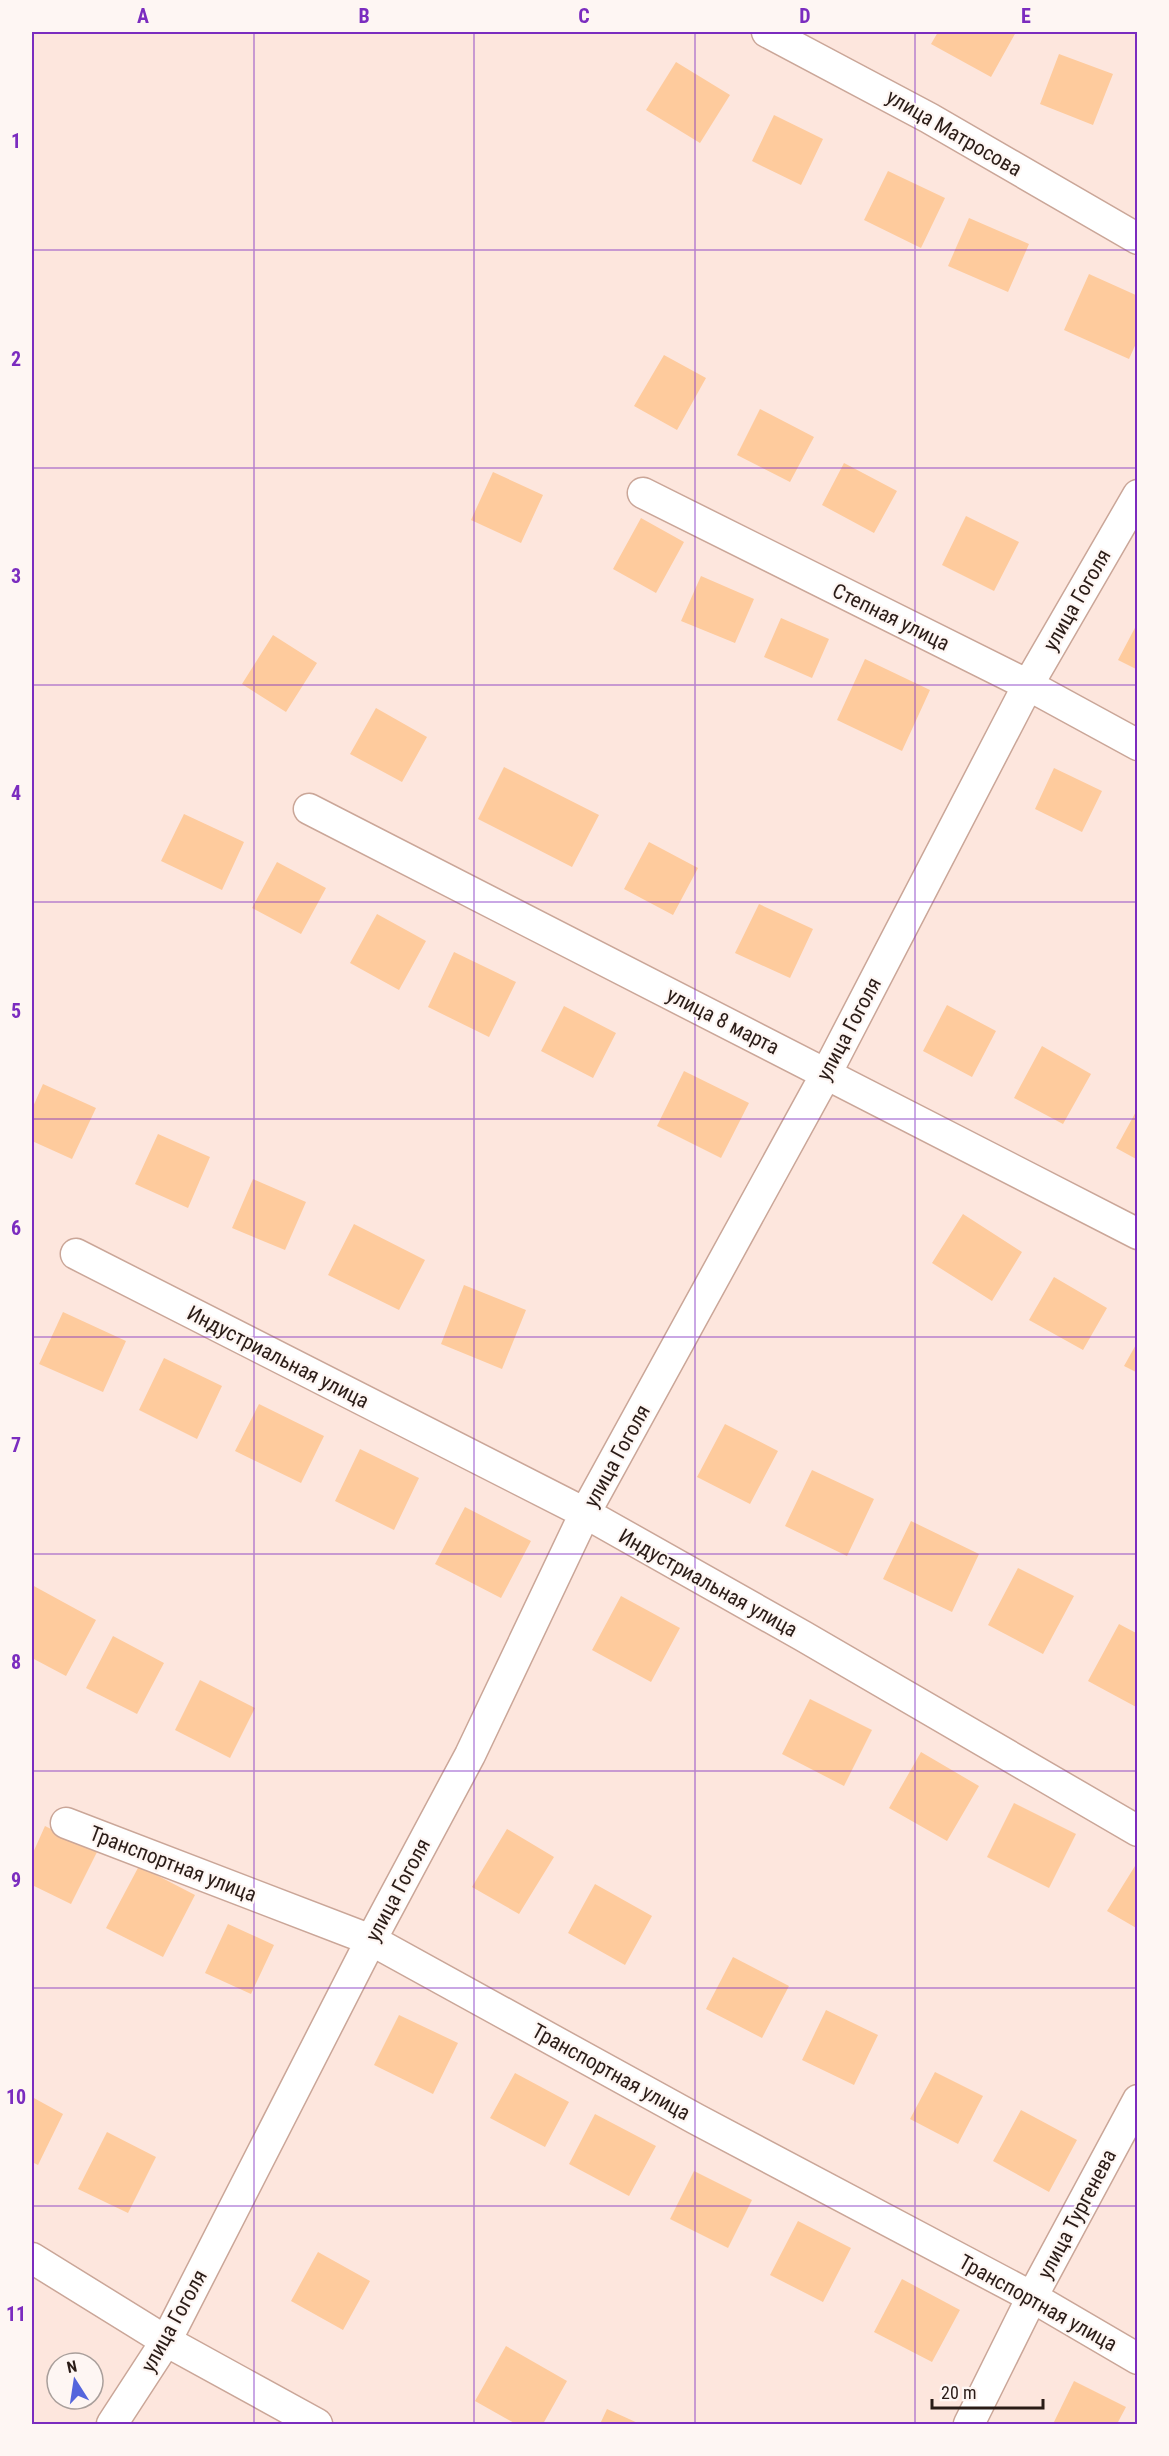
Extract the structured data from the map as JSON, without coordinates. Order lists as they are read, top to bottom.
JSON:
{
  "streets": {
    "street": [
      "улица Матросова",
      "улица Гоголя",
      "Степная улица",
      "улица 8 марта",
      "Индустриальная улица",
      "Транспортная улица",
      "улица Тургенева"
    ]
  },
  "crossings": [
    ["улица Гоголя", "Степная улица"],
    ["улица Гоголя", "улица 8 марта"],
    ["улица Гоголя", "Индустриальная улица"],
    ["улица Гоголя", "Транспортная улица"],
    ["Транспортная улица", "улица Тургенева"]
  ],
  "scale_bar": "20 m",
  "north": "top",
  "grid": {
    "columns": [
      "A",
      "B",
      "C",
      "D",
      "E"
    ],
    "rows": [
      "1",
      "2",
      "3",
      "4",
      "5",
      "6",
      "7",
      "8",
      "9",
      "10",
      "11"
    ]
  }
}
